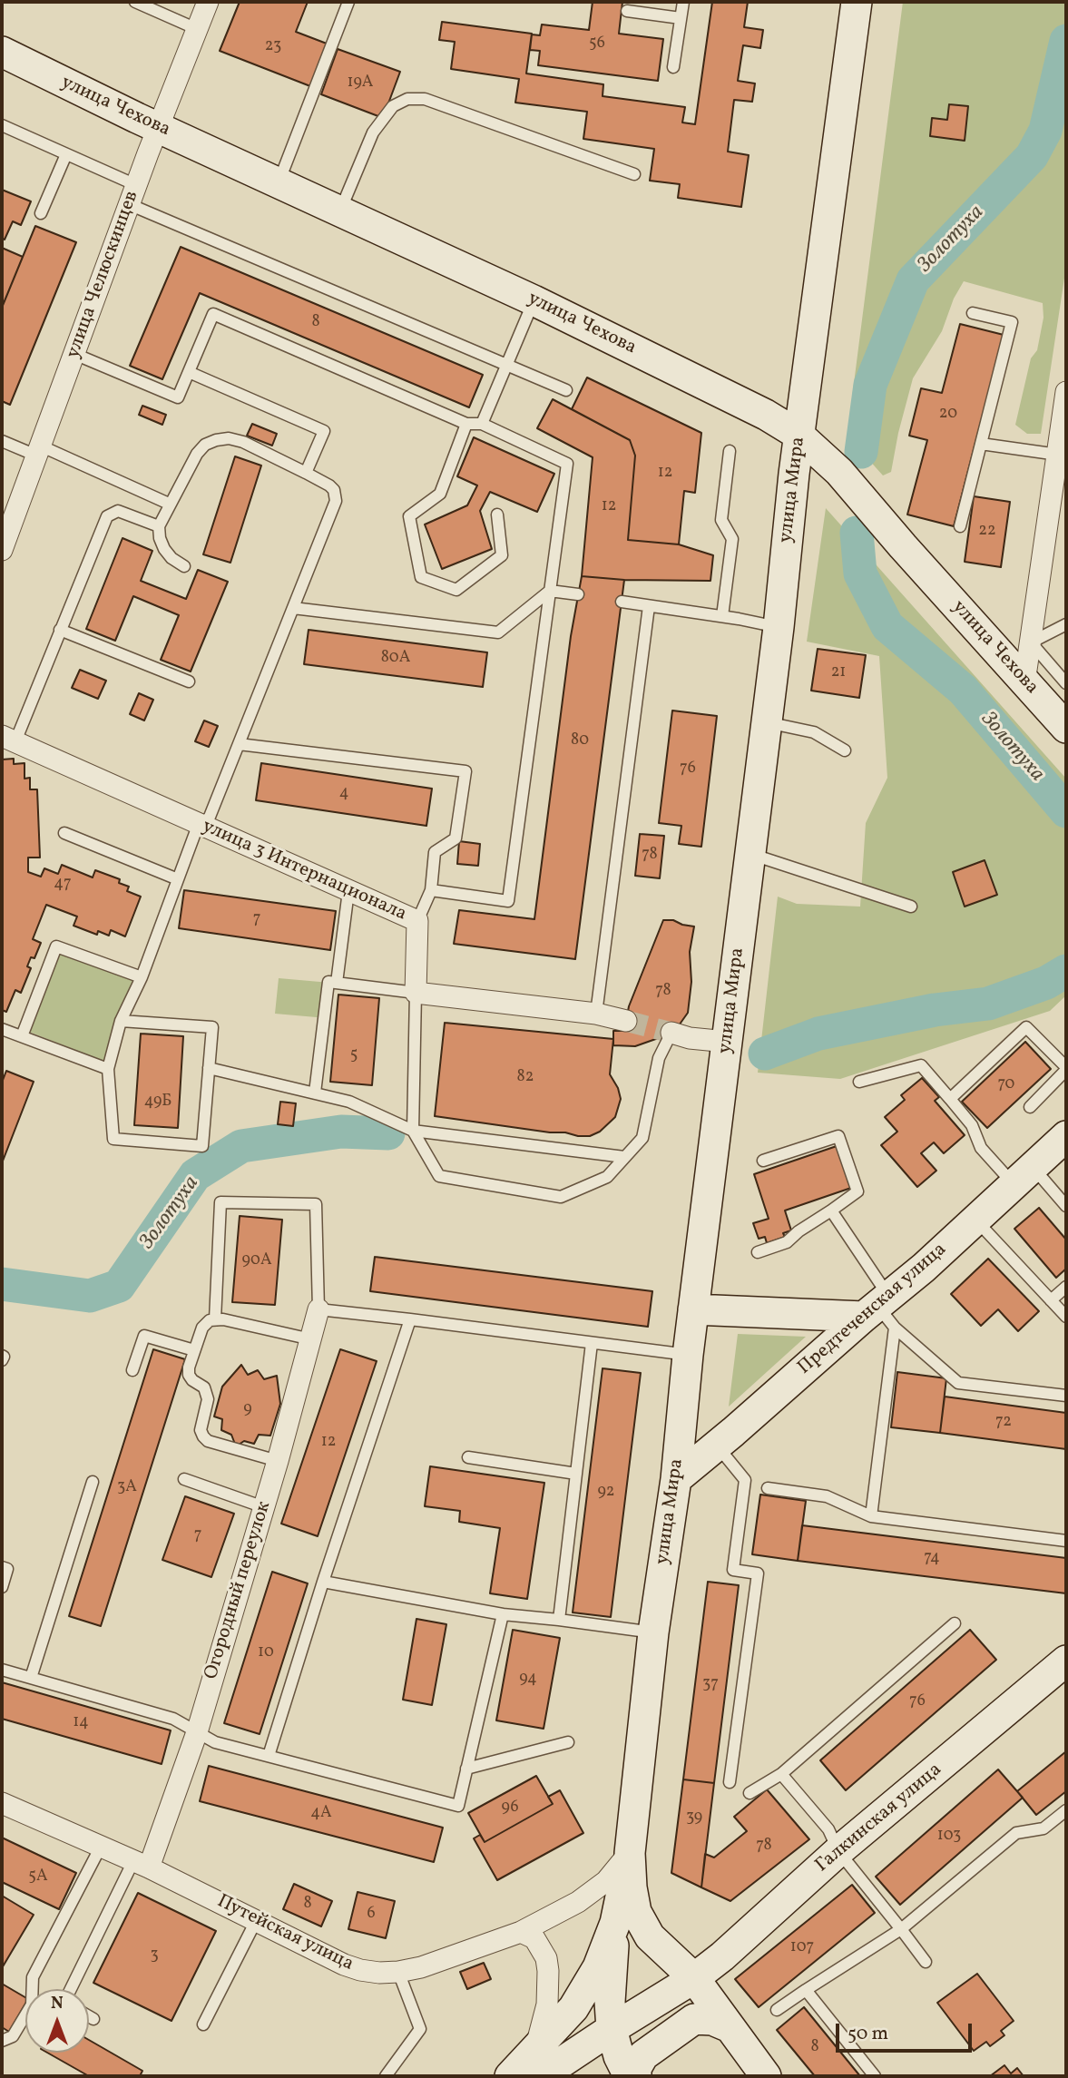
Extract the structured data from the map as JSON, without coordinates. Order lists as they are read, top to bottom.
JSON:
{
  "streets": {
    "main road": [
      "улица Чехова",
      "улица Мира",
      "Предтеченская улица",
      "Галкинская улица"
    ],
    "street": [
      "улица Челюскинцев",
      "улица 3 Интернационала",
      "Огородный переулок",
      "Путейская улица"
    ]
  },
  "crossings": [
    ["улица Чехова", "улица Челюскинцев"],
    ["улица Чехова", "улица Мира"],
    ["улица Мира", "Предтеченская улица"],
    ["улица Мира", "Галкинская улица"],
    ["улица Мира", "Путейская улица"],
    ["Огородный переулок", "Путейская улица"]
  ],
  "water": ["Золотуха"],
  "house_numbers": [
    "56",
    "23",
    "19А",
    "8",
    "20",
    "12",
    "12",
    "22",
    "80А",
    "21",
    "80",
    "76",
    "4",
    "78",
    "47",
    "7",
    "78",
    "5",
    "82",
    "70",
    "49Б",
    "90А",
    "9",
    "72",
    "12",
    "3А",
    "92",
    "7",
    "74",
    "10",
    "94",
    "37",
    "76",
    "14",
    "96",
    "4А",
    "39",
    "103",
    "78",
    "5А",
    "8",
    "6",
    "107",
    "3",
    "8"
  ],
  "scale_bar": "50 m",
  "north": "top"
}
